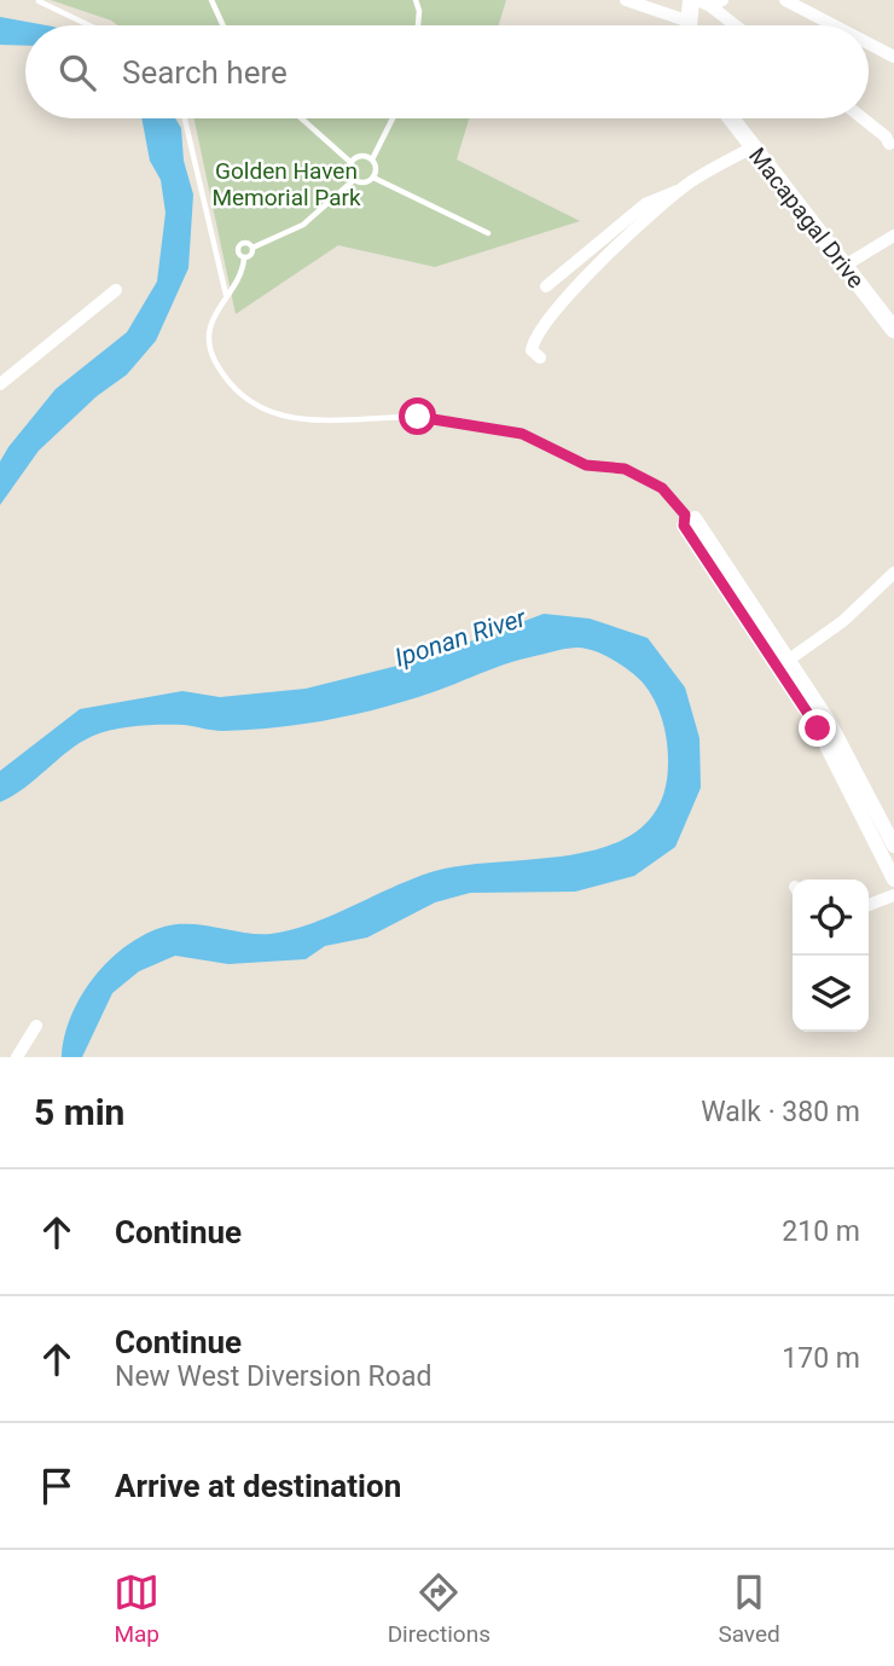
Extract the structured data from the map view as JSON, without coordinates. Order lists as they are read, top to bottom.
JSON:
{
  "streets": {
    "main road": ["Macapagal Drive"]
  },
  "water": ["Iponan River"],
  "parks": ["Golden Haven Memorial Park"],
  "page": {
    "search": "Search here",
    "heading": ["5 min", "Walk · 380 m"],
    "list": [
      ["Continue", "210 m"],
      ["Continue", "New West Diversion Road", "170 m"],
      "Arrive at destination"
    ],
    "nav": ["Map", "Directions", "Saved"]
  }
}
